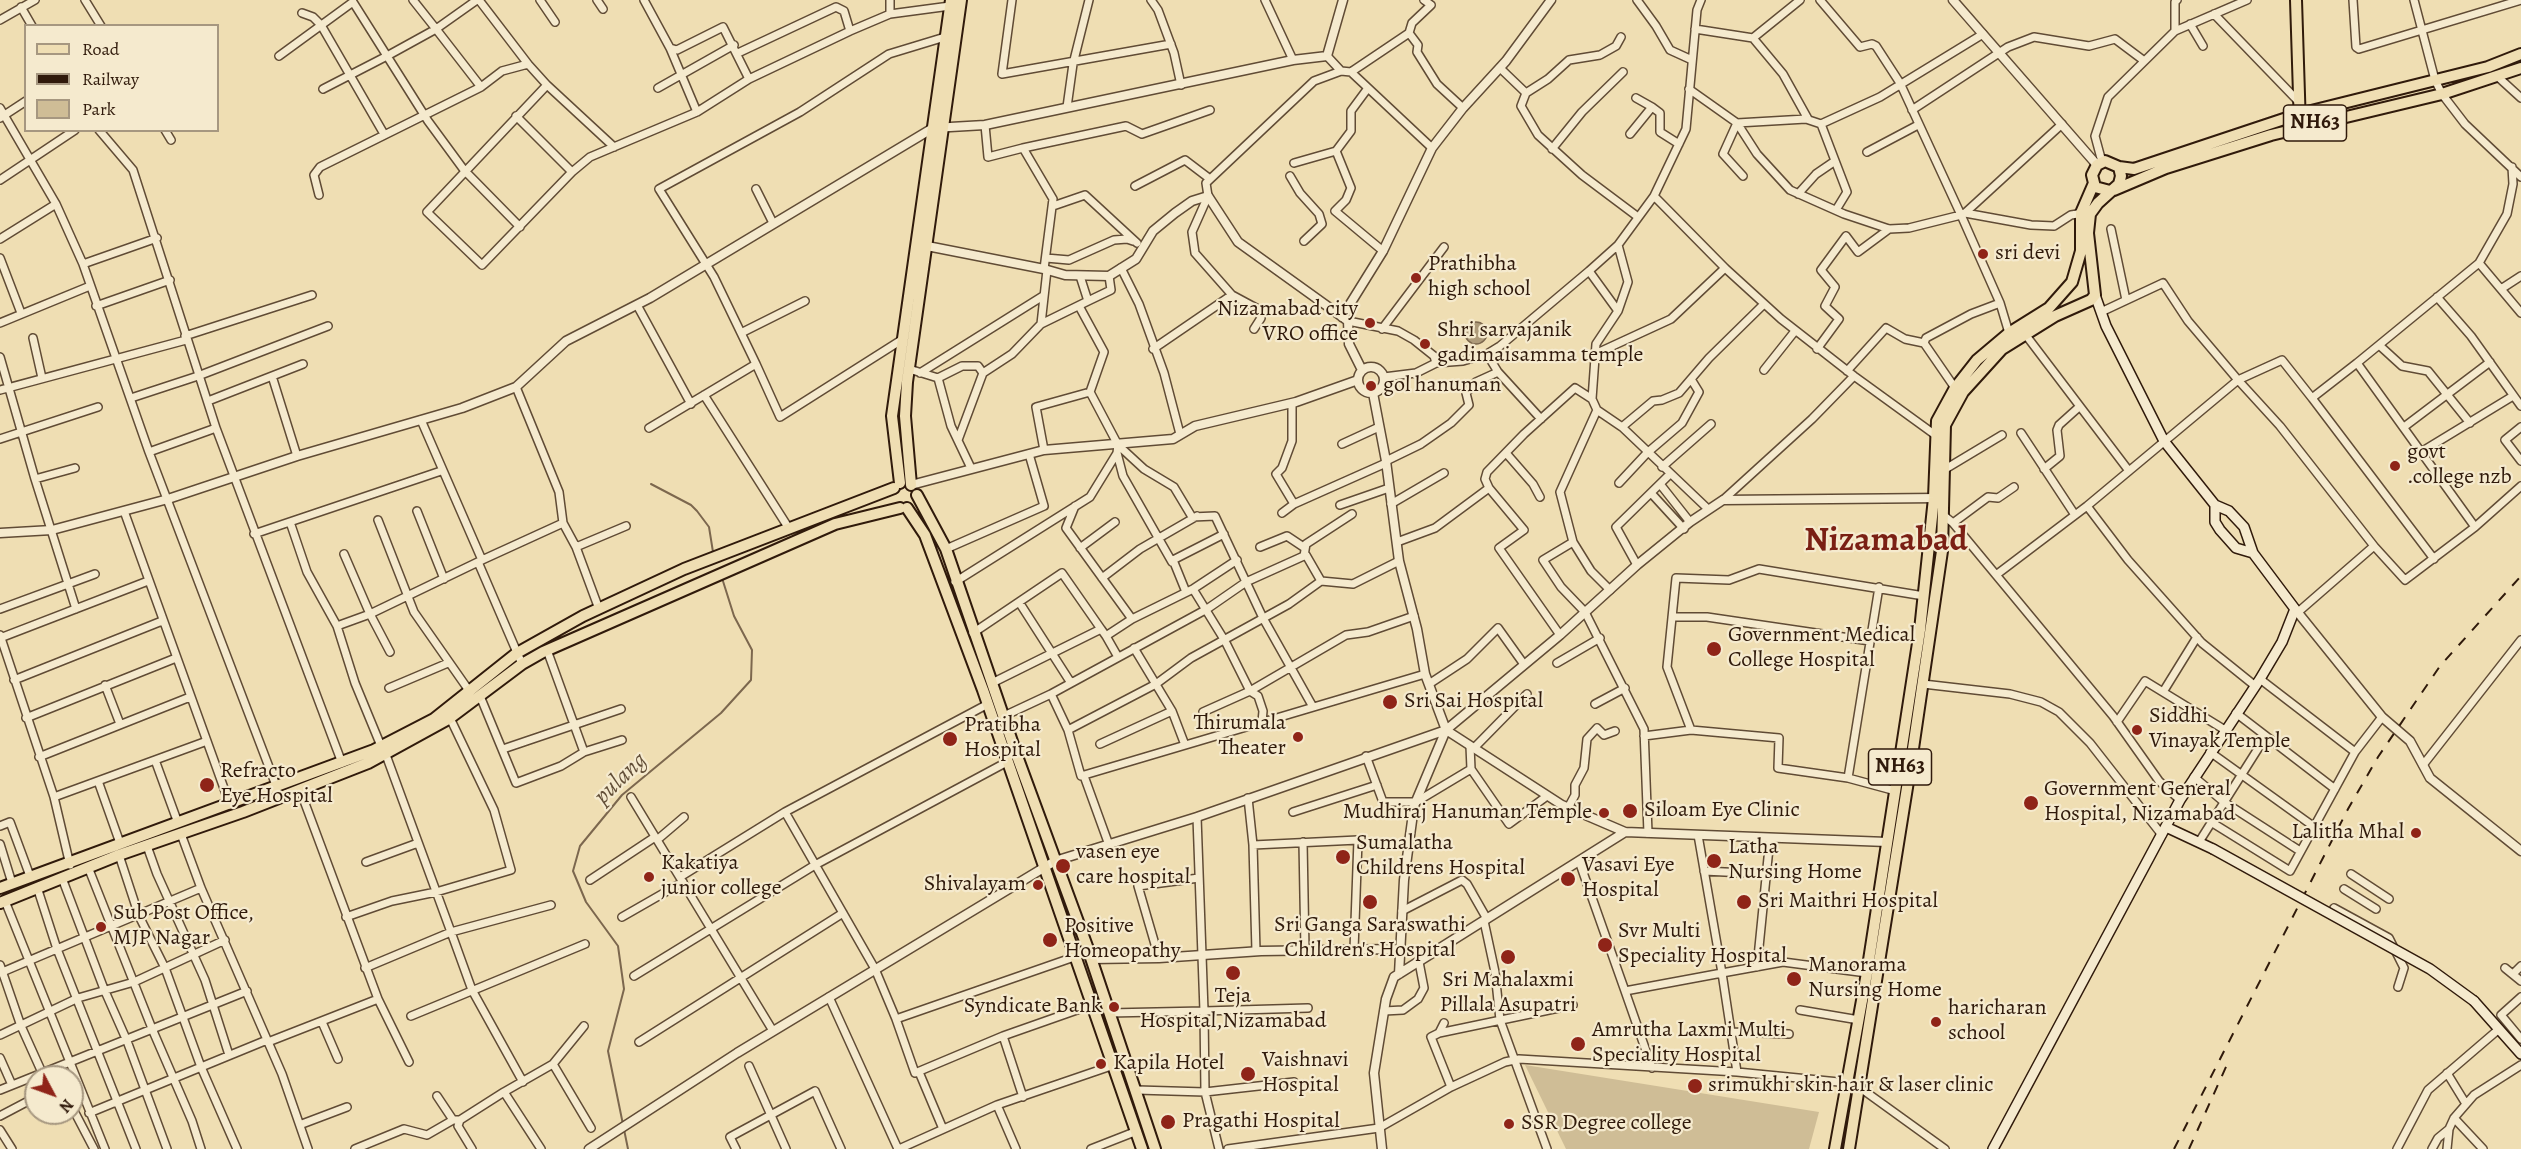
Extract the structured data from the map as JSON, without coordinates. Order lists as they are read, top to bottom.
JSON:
{
  "streets": {
    "main road": ["NH63"]
  },
  "districts": ["Nizamabad"],
  "water": ["pulang"],
  "places": [
    "sri devi",
    "Prathibha high school",
    "Nizamabad city VRO office",
    "Shri sarvajanik gadimaisamma temple",
    "gol hanuman",
    "govt .college nzb",
    "Government Medical College Hospital",
    "Sri Sai Hospital",
    "Siddhi Vinayak Temple",
    "Thirumala Theater",
    "Pratibha Hospital",
    "Refracto Eye Hospital",
    "Government General Hospital, Nizamabad",
    "Siloam Eye Clinic",
    "Mudhiraj Hanuman Temple",
    "Lalitha Mhal",
    "Sumalatha Childrens Hospital",
    "Latha Nursing Home",
    "vasen eye care hospital",
    "Kakatiya junior college",
    "Vasavi Eye Hospital",
    "Shivalayam",
    "Sri Ganga Saraswathi Children's Hospital",
    "Sri Maithri Hospital",
    "Sub Post Office, MJP Nagar",
    "Positive Homeopathy",
    "Svr Multi Speciality Hospital",
    "Sri Mahalaxmi Pillala Asupatri",
    "Teja Hospital,Nizamabad",
    "Manorama Nursing Home",
    "Syndicate Bank",
    "haricharan school",
    "Amrutha Laxmi Multi Speciality Hospital",
    "Kapila Hotel",
    "Vaishnavi Hospital",
    "srimukhi skin hair & laser clinic",
    "Pragathi Hospital",
    "SSR Degree college"
  ],
  "legend": ["Road", "Railway", "Park"],
  "north": "bottom right"
}
